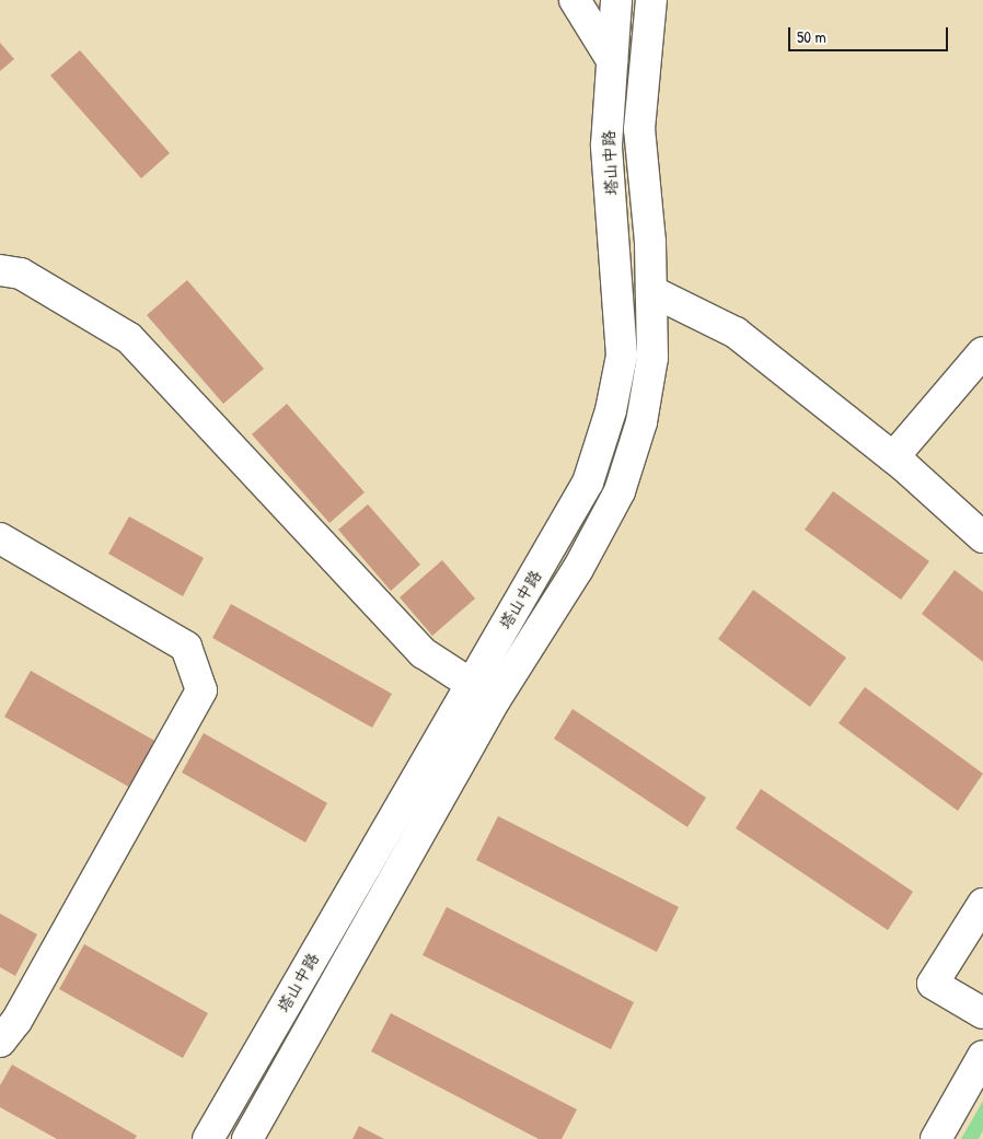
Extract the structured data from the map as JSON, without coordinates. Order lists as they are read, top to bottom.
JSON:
{
  "streets": {
    "main road": ["塔山中路"]
  },
  "scale_bar": "50 m"
}
